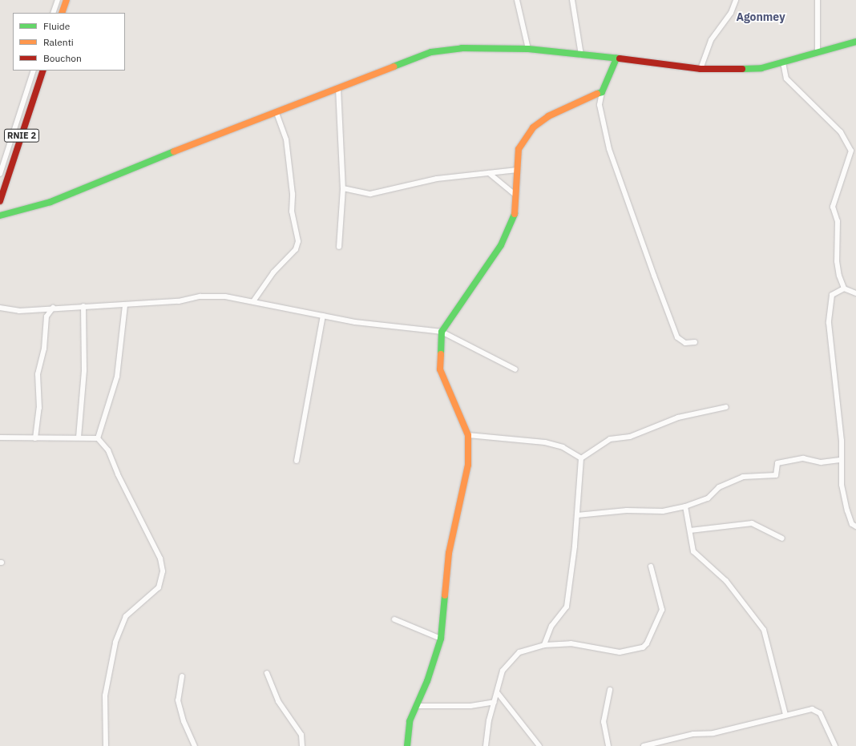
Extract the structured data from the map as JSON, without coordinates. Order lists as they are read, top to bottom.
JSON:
{
  "streets": {
    "main road": ["RNIE 2"]
  },
  "districts": ["Agonmey"],
  "legend": ["Fluide", "Ralenti", "Bouchon"]
}
